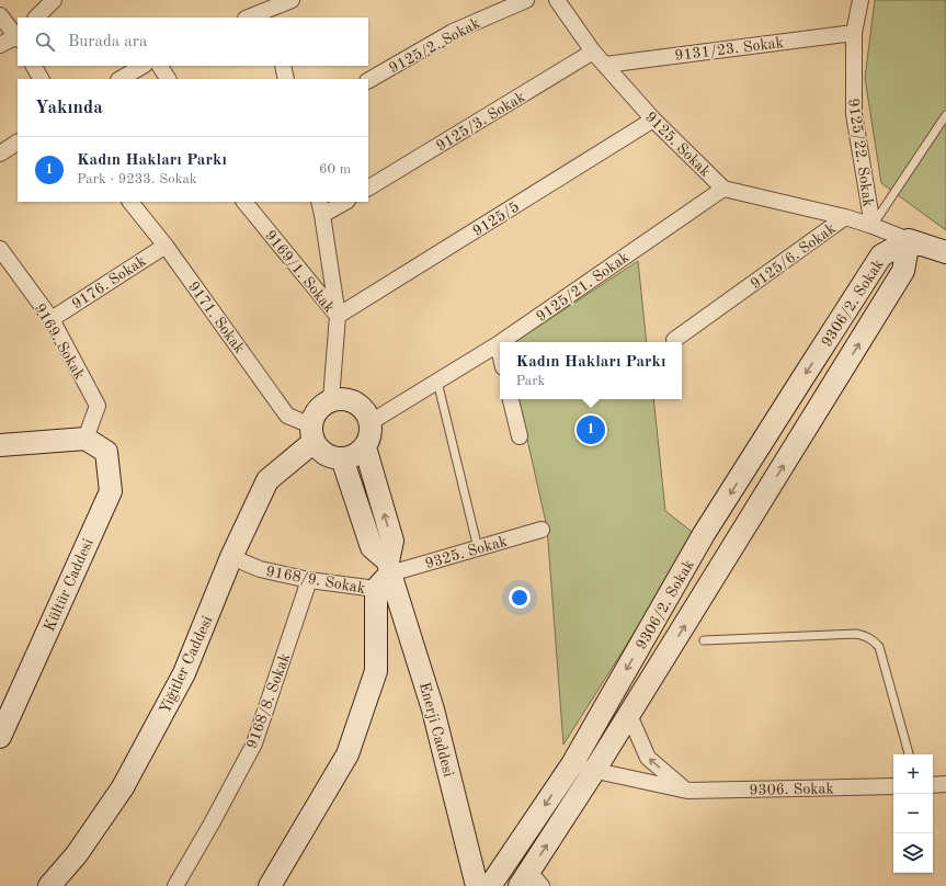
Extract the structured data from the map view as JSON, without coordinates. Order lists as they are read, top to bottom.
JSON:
{
  "streets": {
    "main road": [
      "9125/6. Sokak",
      "9306/2. Sokak",
      "Kültür Caddesi",
      "Yiğitler Caddesi",
      "Enerji Caddesi"
    ],
    "street": [
      "9125/2. Sokak",
      "9131/23. Sokak",
      "9125/3. Sokak",
      "9125. Sokak",
      "9125/22. Sokak",
      "9125/5",
      "9169/1. Sokak",
      "9176. Sokak",
      "9125/21. Sokak",
      "9171. Sokak",
      "9169. Sokak",
      "9325. Sokak",
      "9168/9. Sokak",
      "9168/8. Sokak",
      "9306. Sokak"
    ]
  },
  "crossings": [
    ["9131/23. Sokak", "9125. Sokak"],
    ["9131/23. Sokak", "9125/22. Sokak"],
    ["9125/3. Sokak", "9125. Sokak"],
    ["9125. Sokak", "9125/5"],
    ["9125. Sokak", "9125/6. Sokak"],
    ["9125. Sokak", "9125/21. Sokak"],
    ["9125/22. Sokak", "9125/6. Sokak"],
    ["9125/5", "9169/1. Sokak"],
    ["9125/6. Sokak", "9306/2. Sokak"],
    ["9169/1. Sokak", "9125/21. Sokak"],
    ["9169/1. Sokak", "9171. Sokak"],
    ["9169/1. Sokak", "Yiğitler Caddesi"],
    ["9176. Sokak", "9171. Sokak"],
    ["9176. Sokak", "9169. Sokak"],
    ["9125/21. Sokak", "9171. Sokak"],
    ["9125/21. Sokak", "Yiğitler Caddesi"],
    ["9306/2. Sokak", "9306. Sokak"],
    ["9171. Sokak", "Yiğitler Caddesi"],
    ["9169. Sokak", "Kültür Caddesi"],
    ["9325. Sokak", "9168/9. Sokak"],
    ["9325. Sokak", "Enerji Caddesi"],
    ["9168/9. Sokak", "Yiğitler Caddesi"],
    ["9168/9. Sokak", "9168/8. Sokak"],
    ["9168/9. Sokak", "Enerji Caddesi"]
  ],
  "page": {
    "search": "Burada ara",
    "heading": "Yakında",
    "list": [
      {
        "mark": "1",
        "name": "Kadın Hakları Parkı",
        "note": "Park · 9233. Sokak",
        "value": "60 m"
      }
    ],
    "popup": ["Kadın Hakları Parkı", "Park"],
    "pins": "1",
    "map_buttons": ["+", "−"]
  }
}
